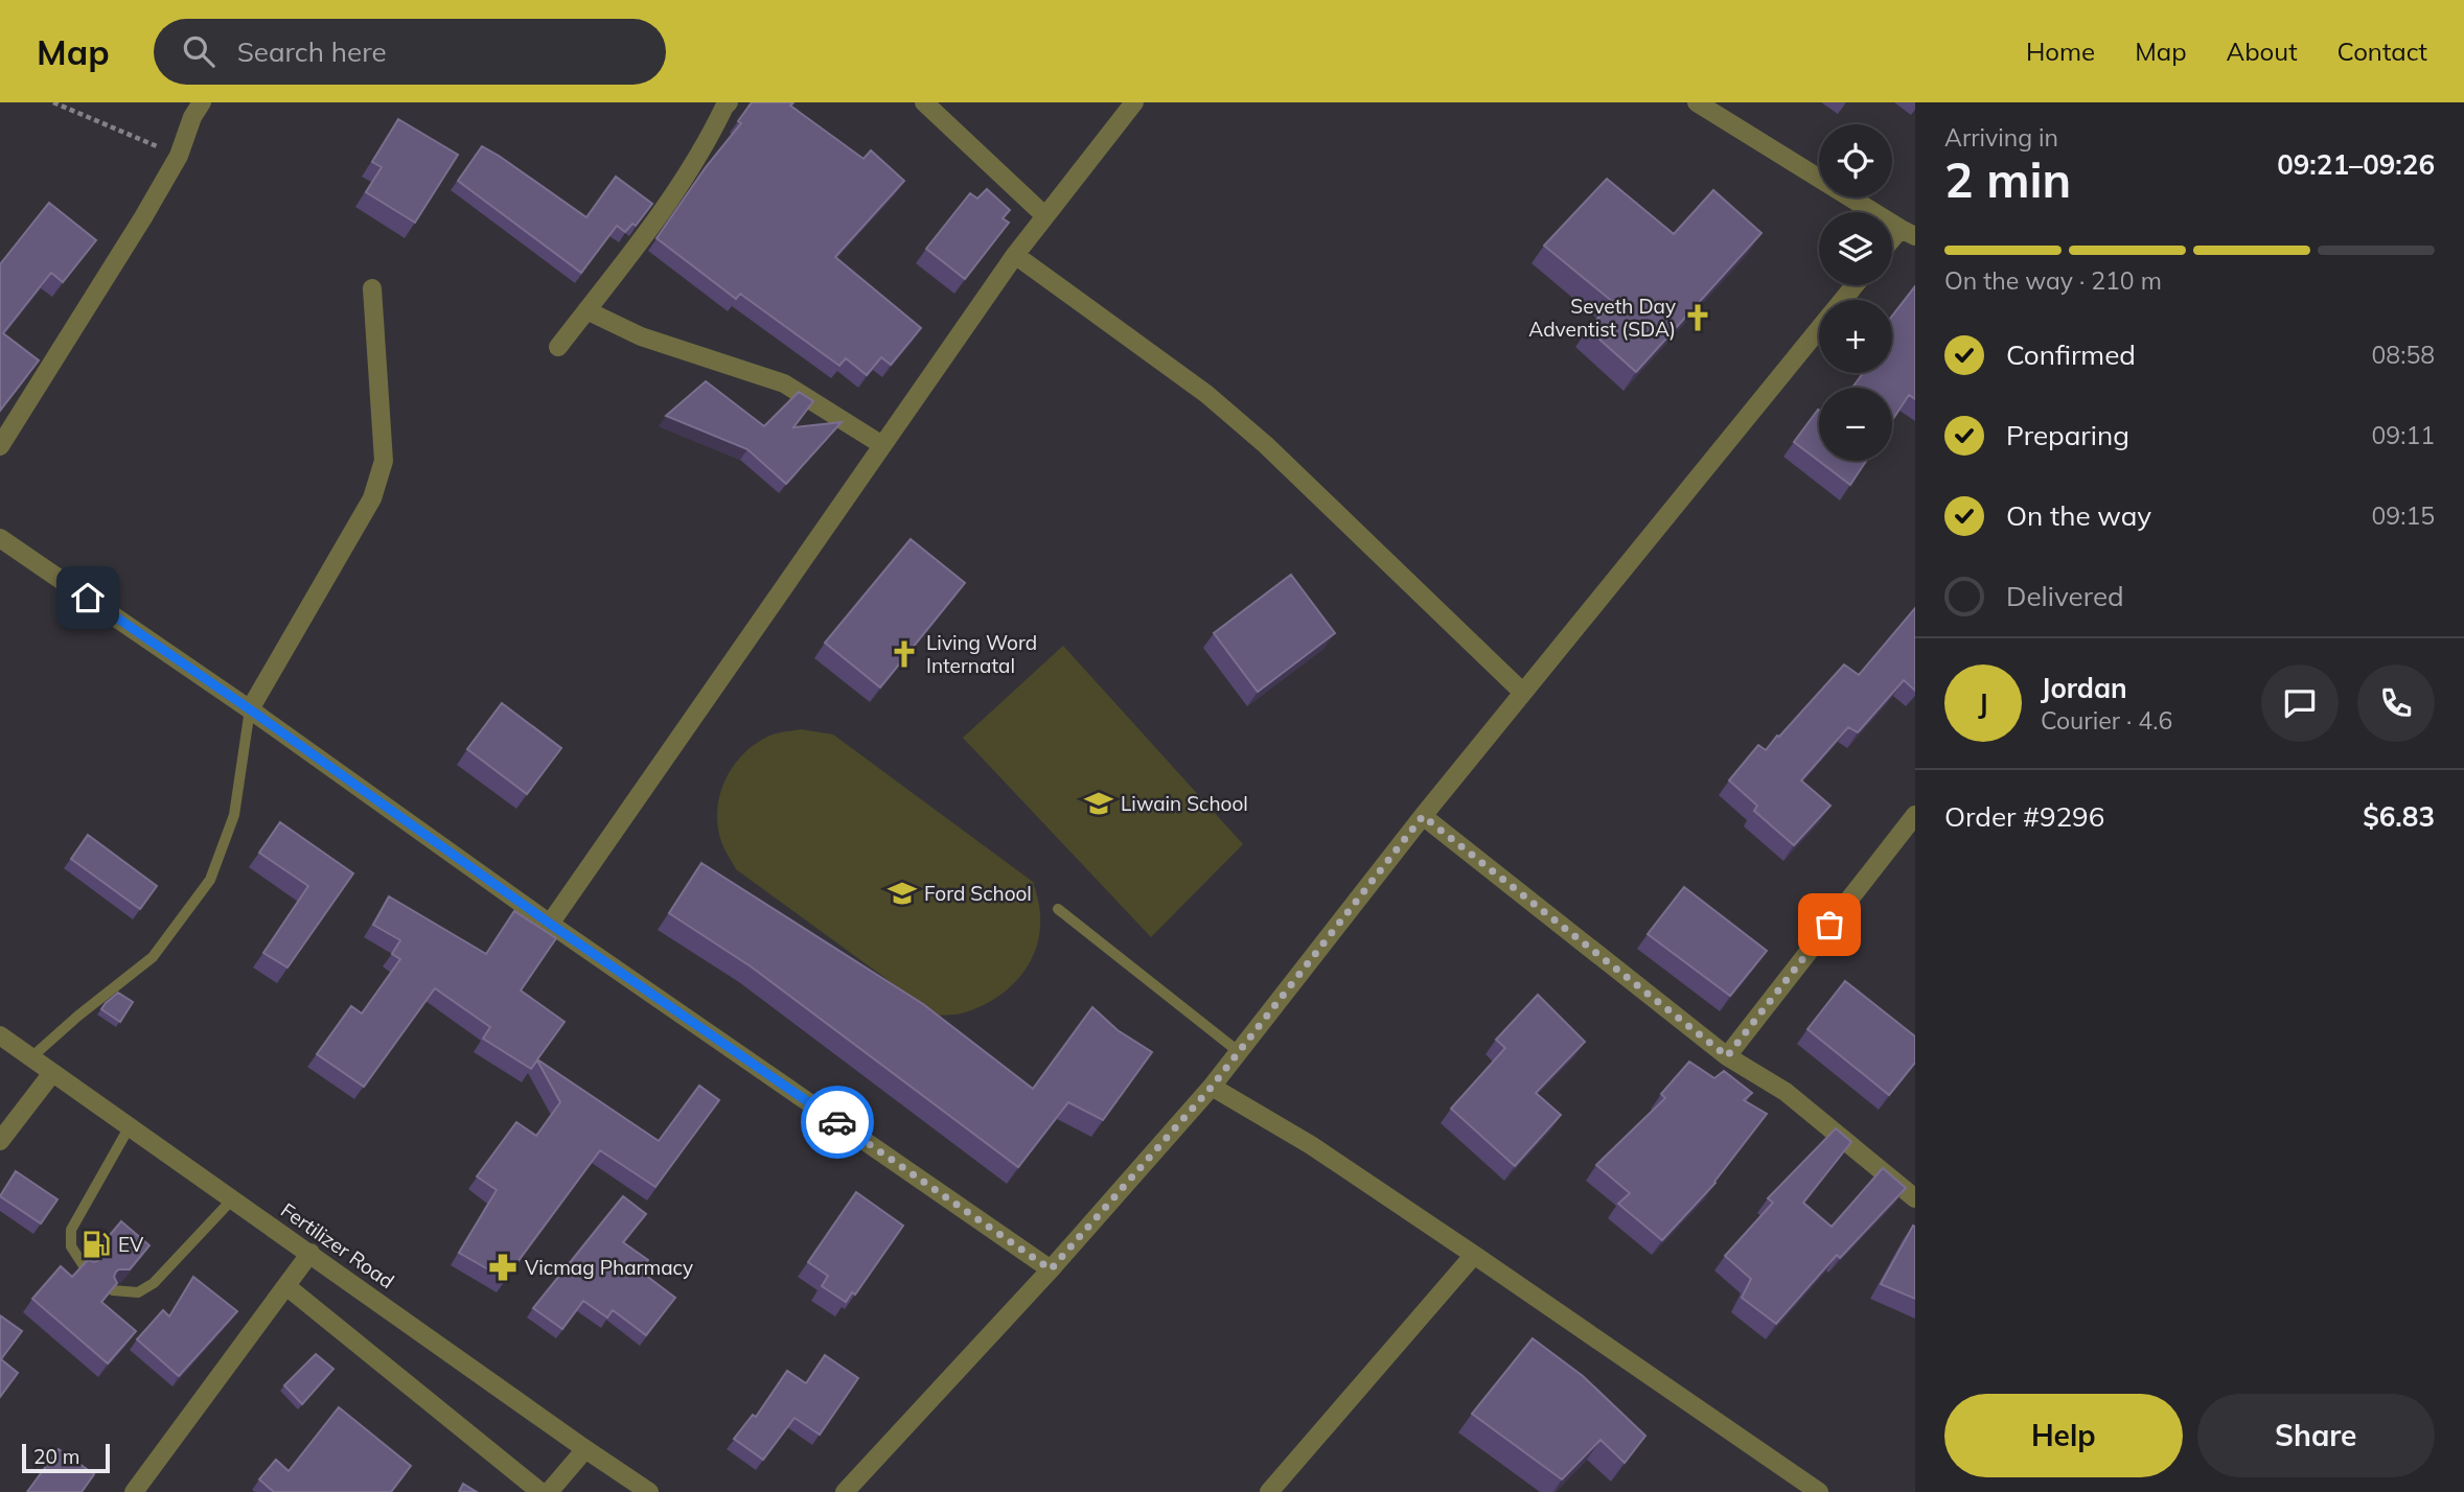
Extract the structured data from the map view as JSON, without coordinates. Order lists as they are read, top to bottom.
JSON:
{
  "streets": {
    "street": ["Fertilizer Road"]
  },
  "places": {
    "church": ["Seveth Day Adventist (SDA)", "Living Word Internatal"],
    "school or university": ["Liwain School", "Ford School"],
    "fuel station": ["EV"],
    "pharmacy": ["Vicmag Pharmacy"]
  },
  "scale_bar": "20 m",
  "page": {
    "header": "Map",
    "search": "Search here",
    "nav": [
      "Home",
      "Map",
      "About",
      "Contact"
    ],
    "heading": ["2 min", "Arriving in", "09:21–09:26"],
    "panel": [
      "Jordan",
      "Courier · 4.6",
      "Order #9296",
      "$6.83"
    ],
    "map_buttons": ["+", "−"],
    "bar": "On the way · 210 m",
    "list": [
      ["Confirmed", "08:58"],
      ["Preparing", "09:11"],
      ["On the way", "09:15"],
      "Delivered"
    ],
    "round": "J",
    "buttons": ["Help", "Share"],
    "scale": "20 m"
  }
}
